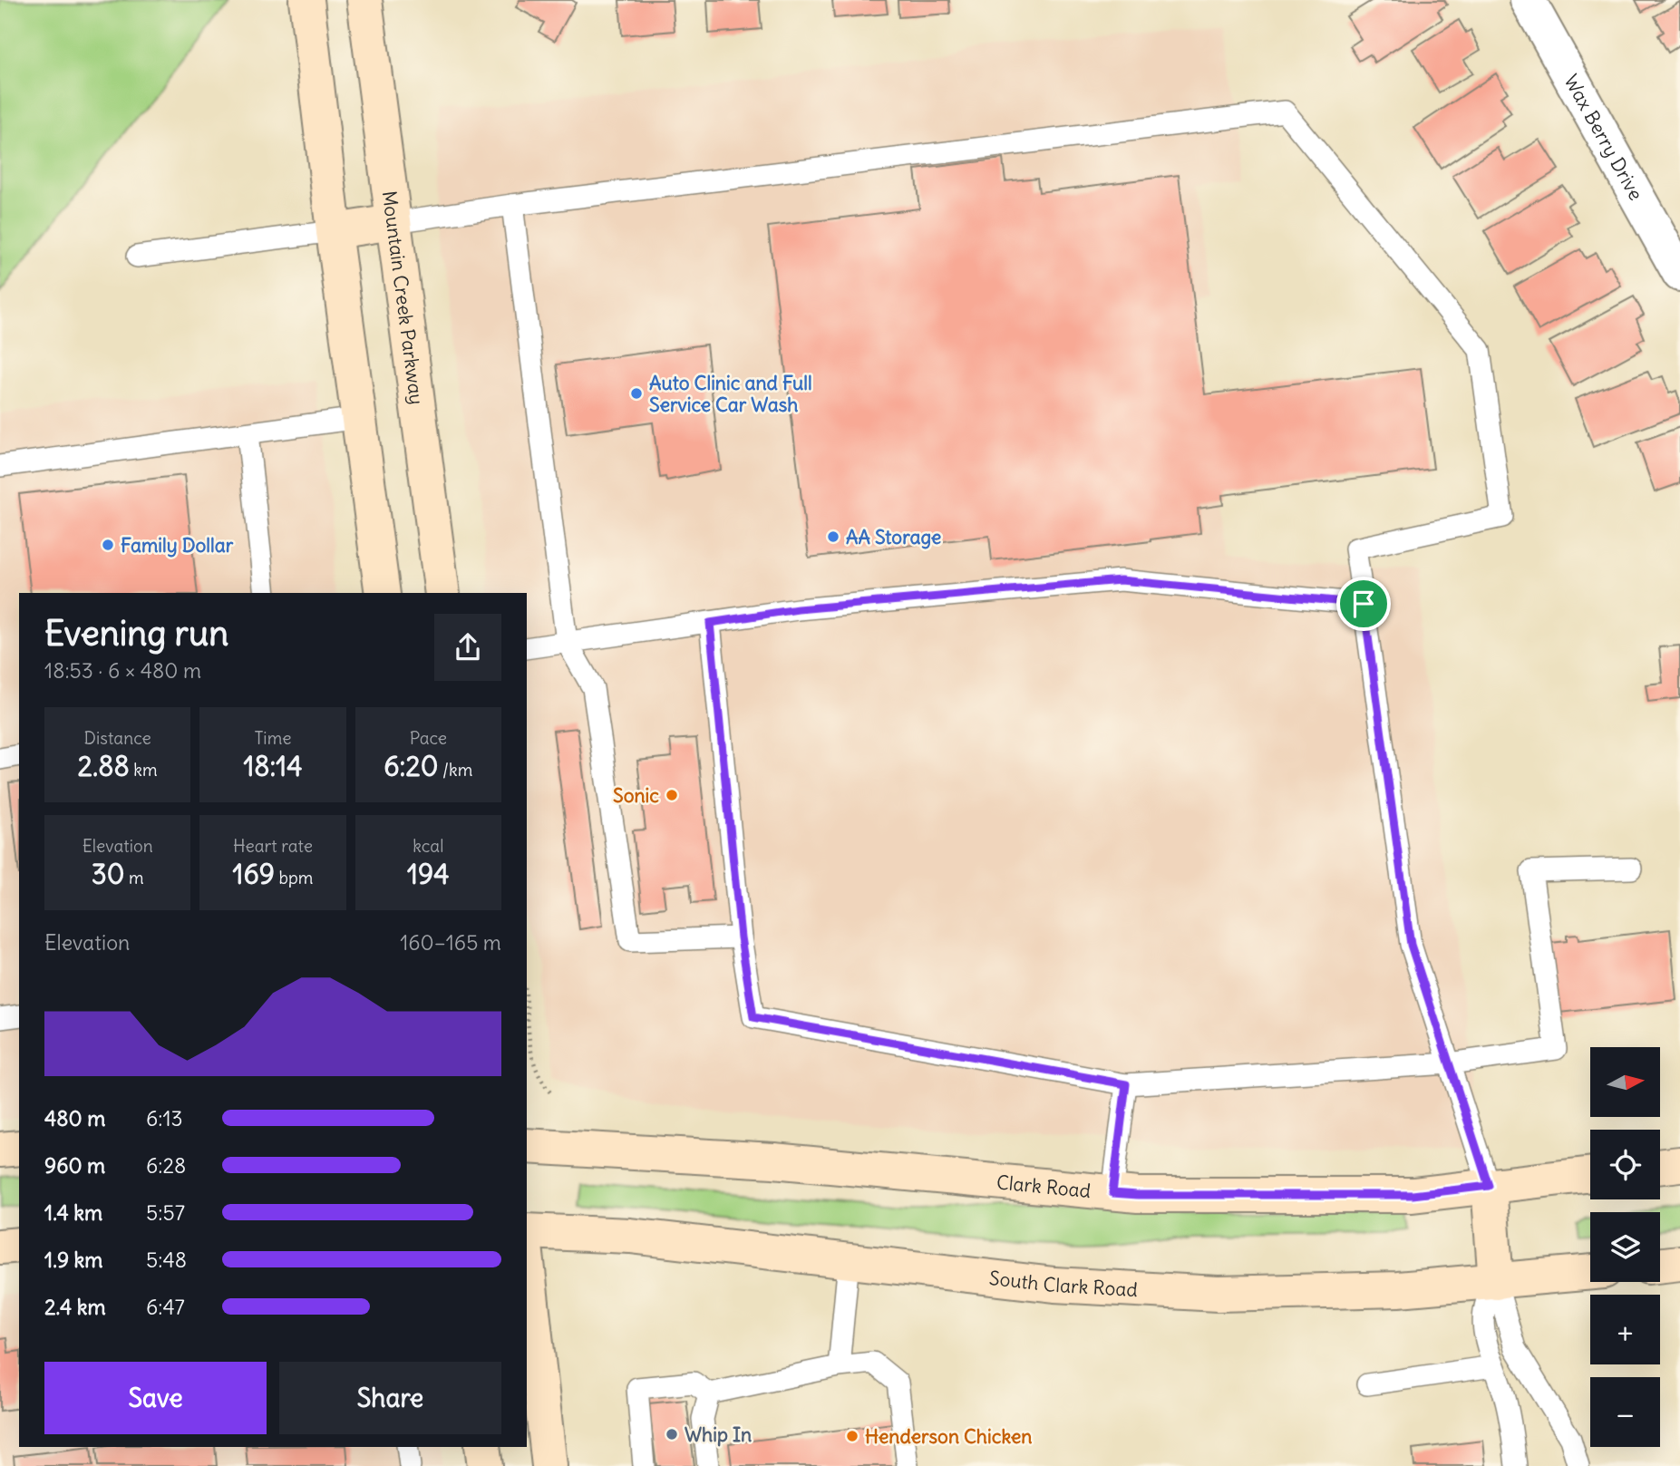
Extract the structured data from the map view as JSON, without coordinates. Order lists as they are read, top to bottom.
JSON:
{
  "streets": {
    "main road": ["Mountain Creek Parkway", "Clark Road", "South Clark Road"],
    "street": ["Wax Berry Drive"]
  },
  "places": [
    "Auto Clinic and Full Service Car Wash",
    "AA Storage",
    "Family Dollar",
    "Sonic",
    "Whip In",
    "Henderson Chicken"
  ],
  "north": "right",
  "page": {
    "heading": ["Evening run", "18:53 · 6 × 480 m"],
    "stats": [
      ["Distance", "2.88 km"],
      ["Time", "18:14"],
      ["Pace", "6:20 /km"],
      ["Elevation", "30 m"],
      ["Heart rate", "169 bpm"],
      ["kcal", "194"]
    ],
    "chart": ["Elevation", "160–165 m"],
    "map_buttons": ["+", "−"],
    "list": [
      {
        "name": "480 m",
        "note": "6:13"
      },
      {
        "name": "960 m",
        "note": "6:28"
      },
      {
        "name": "1.4 km",
        "note": "5:57"
      },
      {
        "name": "1.9 km",
        "note": "5:48"
      },
      {
        "name": "2.4 km",
        "note": "6:47"
      }
    ],
    "buttons": ["Save", "Share"]
  }
}
